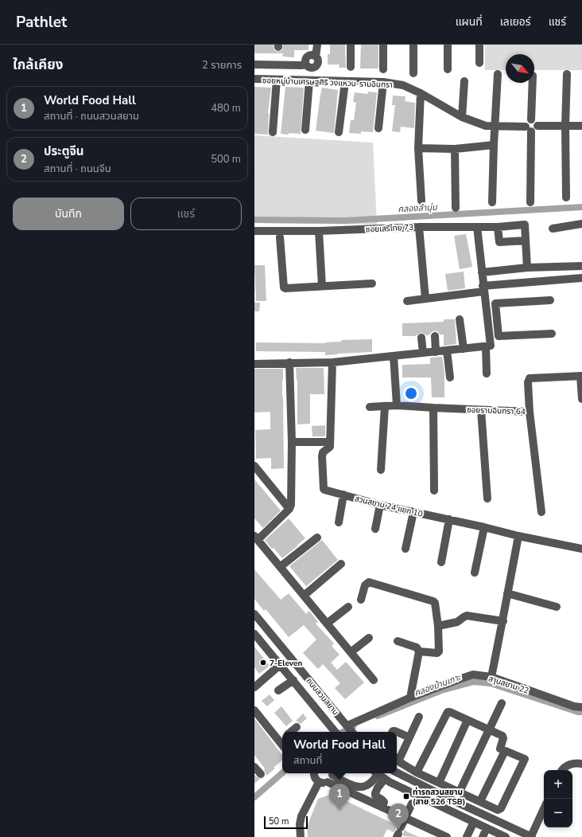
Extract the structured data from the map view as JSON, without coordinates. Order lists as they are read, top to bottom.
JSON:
{
  "streets": {
    "street": [
      "ซอยหมู่บ้านเศรษฐศิริ วงแหวน-รามอินทรา",
      "ซอยเสรีไทย 73",
      "ซอยรามอินทรา 64",
      "สวนสยาม 24 แยก 10",
      "สาุนสยาม 22",
      "ถนนสวนสยาม"
    ]
  },
  "crossings": [
    ["สาุนสยาม 22", "ถนนสวนสยาม"]
  ],
  "water": ["คลองลำนุ่น", "คลองบ้านเกาะ"],
  "places": {
    "other": ["7-Eleven"],
    "transit": ["ท่ารถสวนสยาม (สาย 526 TSB)"]
  },
  "scale_bar": "50 m",
  "north": "bottom right",
  "page": {
    "header": "Pathlet",
    "nav": ["แผนที่", "เลเยอร์", "แชร์"],
    "heading": ["ใกล้เคียง", "2 รายการ"],
    "list": [
      {
        "mark": "1",
        "name": "World Food Hall",
        "note": "สถานที่ · ถนนสวนสยาม",
        "value": "480 m"
      },
      {
        "mark": "2",
        "name": "ประตูจีน",
        "note": "สถานที่ · ถนนจีน",
        "value": "500 m"
      }
    ],
    "buttons": ["บันทึก", "แชร์"],
    "popup": ["World Food Hall", "สถานที่"],
    "map_buttons": ["+", "−"],
    "pins": ["1", "2"],
    "scale": "50 m"
  }
}
